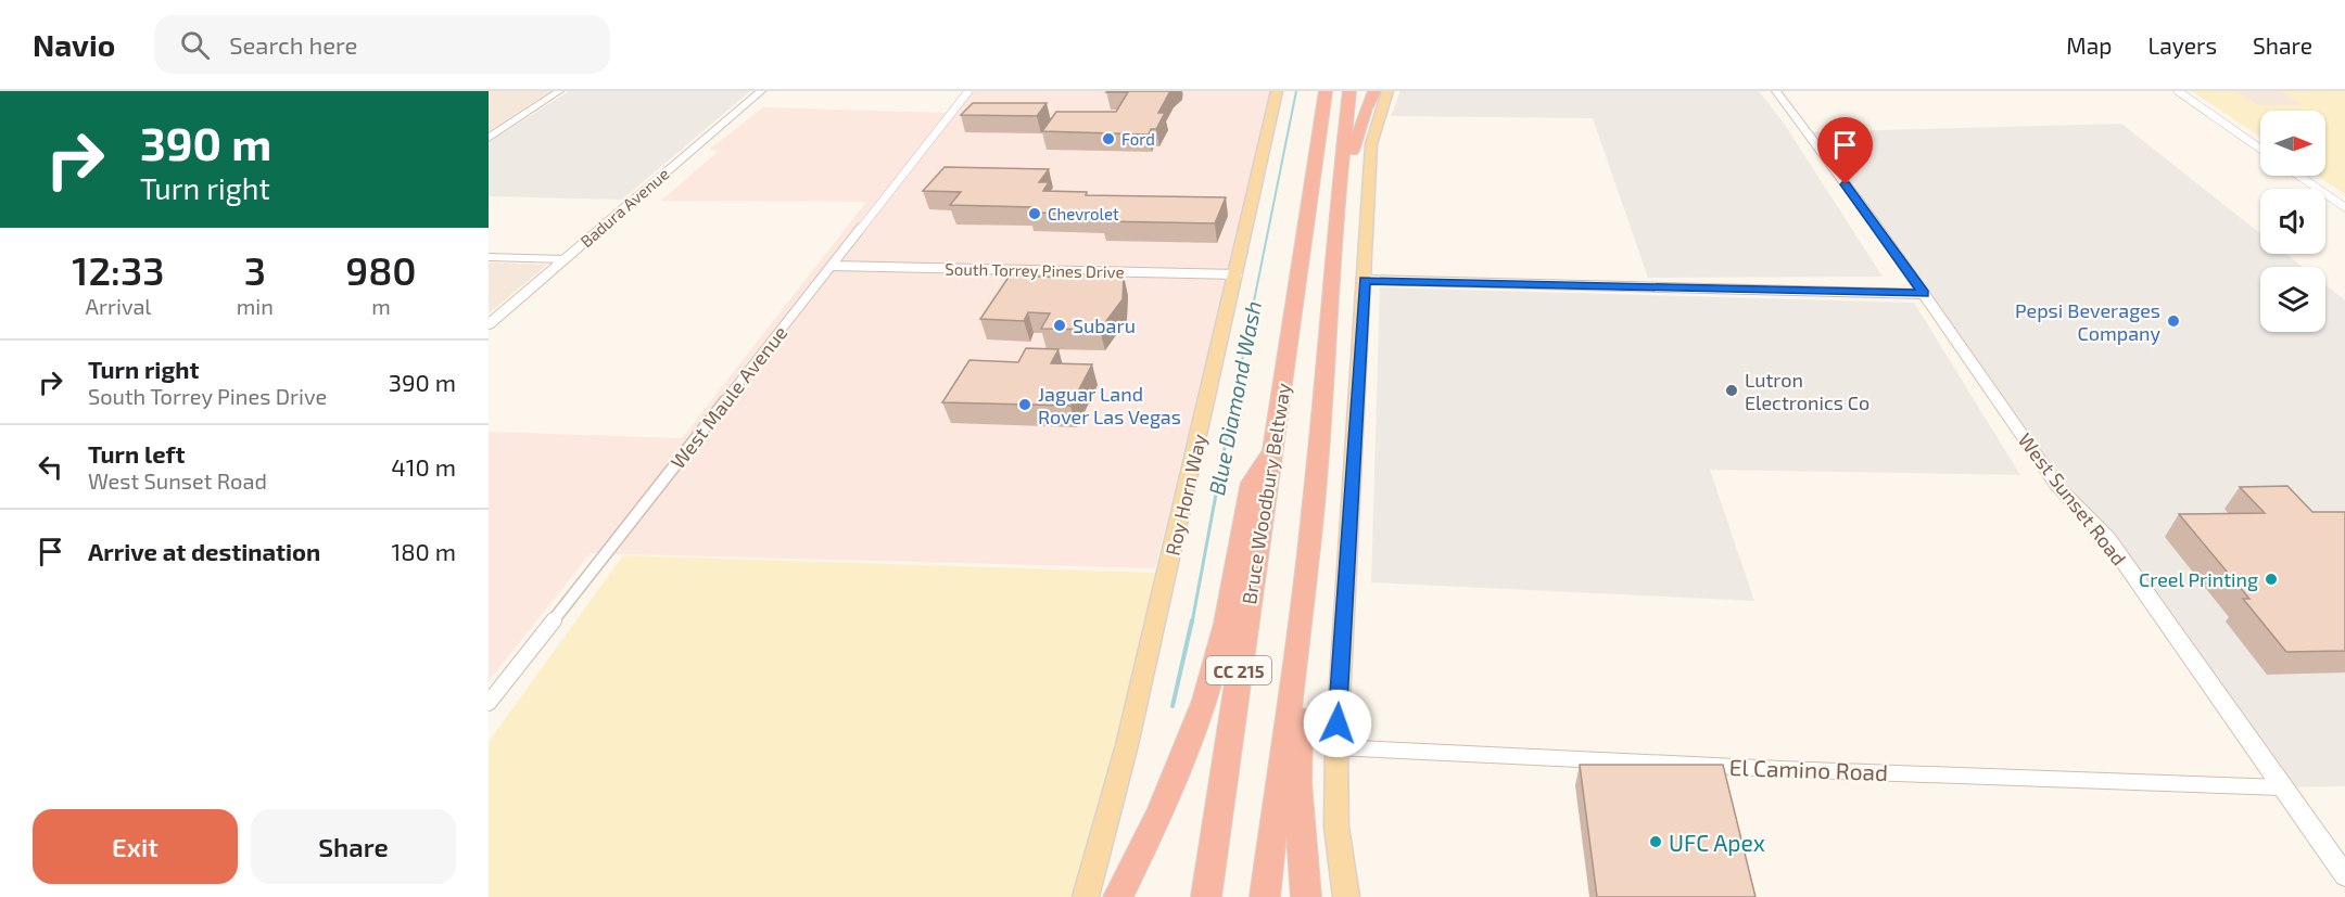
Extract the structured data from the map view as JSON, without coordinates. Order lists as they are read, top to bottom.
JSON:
{
  "streets": {
    "highway": ["Bruce Woodbury Beltway", "CC 215"],
    "main road": ["Badura Avenue", "Roy Horn Way", "West Sunset Road"],
    "street": ["South Torrey Pines Drive", "West Maule Avenue", "El Camino Road"]
  },
  "crossings": [
    ["South Torrey Pines Drive", "West Maule Avenue"],
    ["South Torrey Pines Drive", "Roy Horn Way"],
    ["West Sunset Road", "El Camino Road"]
  ],
  "water": ["Blue Diamond Wash"],
  "places": [
    "Ford",
    "Chevrolet",
    "Pepsi Beverages Company",
    "Subaru",
    "Lutron Electronics Co",
    "Jaguar Land Rover Las Vegas",
    "Creel Printing",
    "UFC Apex"
  ],
  "north": "right",
  "page": {
    "header": "Navio",
    "search": "Search here",
    "nav": ["Map", "Layers", "Share"],
    "turn": ["390 m", "Turn right"],
    "eta": [
      "12:33",
      "Arrival",
      "3",
      "min",
      "980",
      "m"
    ],
    "list": [
      {
        "name": "Turn right",
        "note": "South Torrey Pines Drive",
        "value": "390 m"
      },
      {
        "name": "Turn left",
        "note": "West Sunset Road",
        "value": "410 m"
      },
      {
        "name": "Arrive at destination",
        "value": "180 m"
      }
    ],
    "buttons": ["Exit", "Share"]
  }
}
